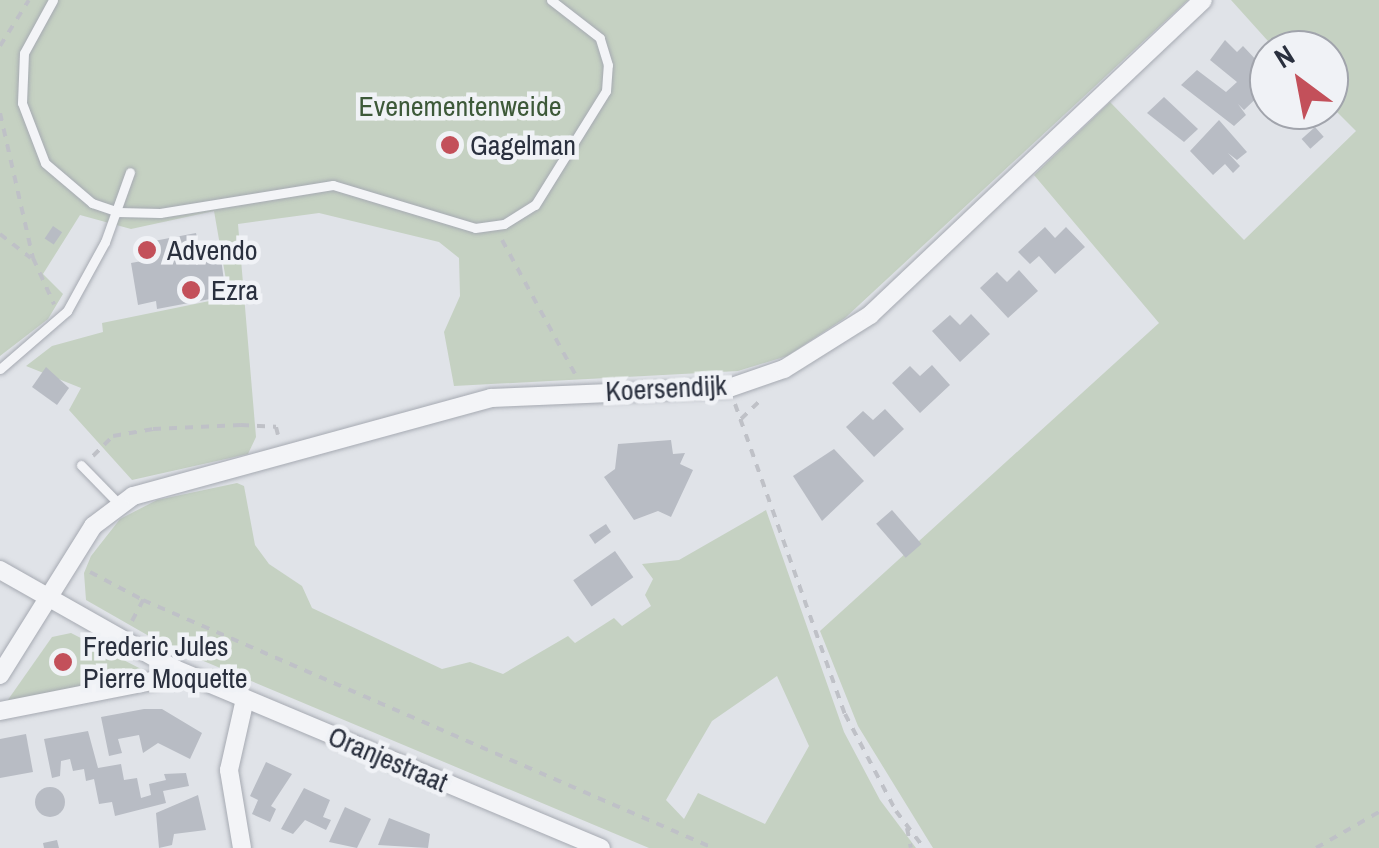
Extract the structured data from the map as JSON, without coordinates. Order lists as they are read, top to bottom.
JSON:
{
  "streets": {
    "street": ["Koersendijk", "Oranjestraat"]
  },
  "parks": ["Evenementenweide"],
  "places": [
    "Gagelman",
    "Advendo",
    "Ezra",
    "Frederic Jules Pierre Moquette"
  ],
  "north": "top left"
}
